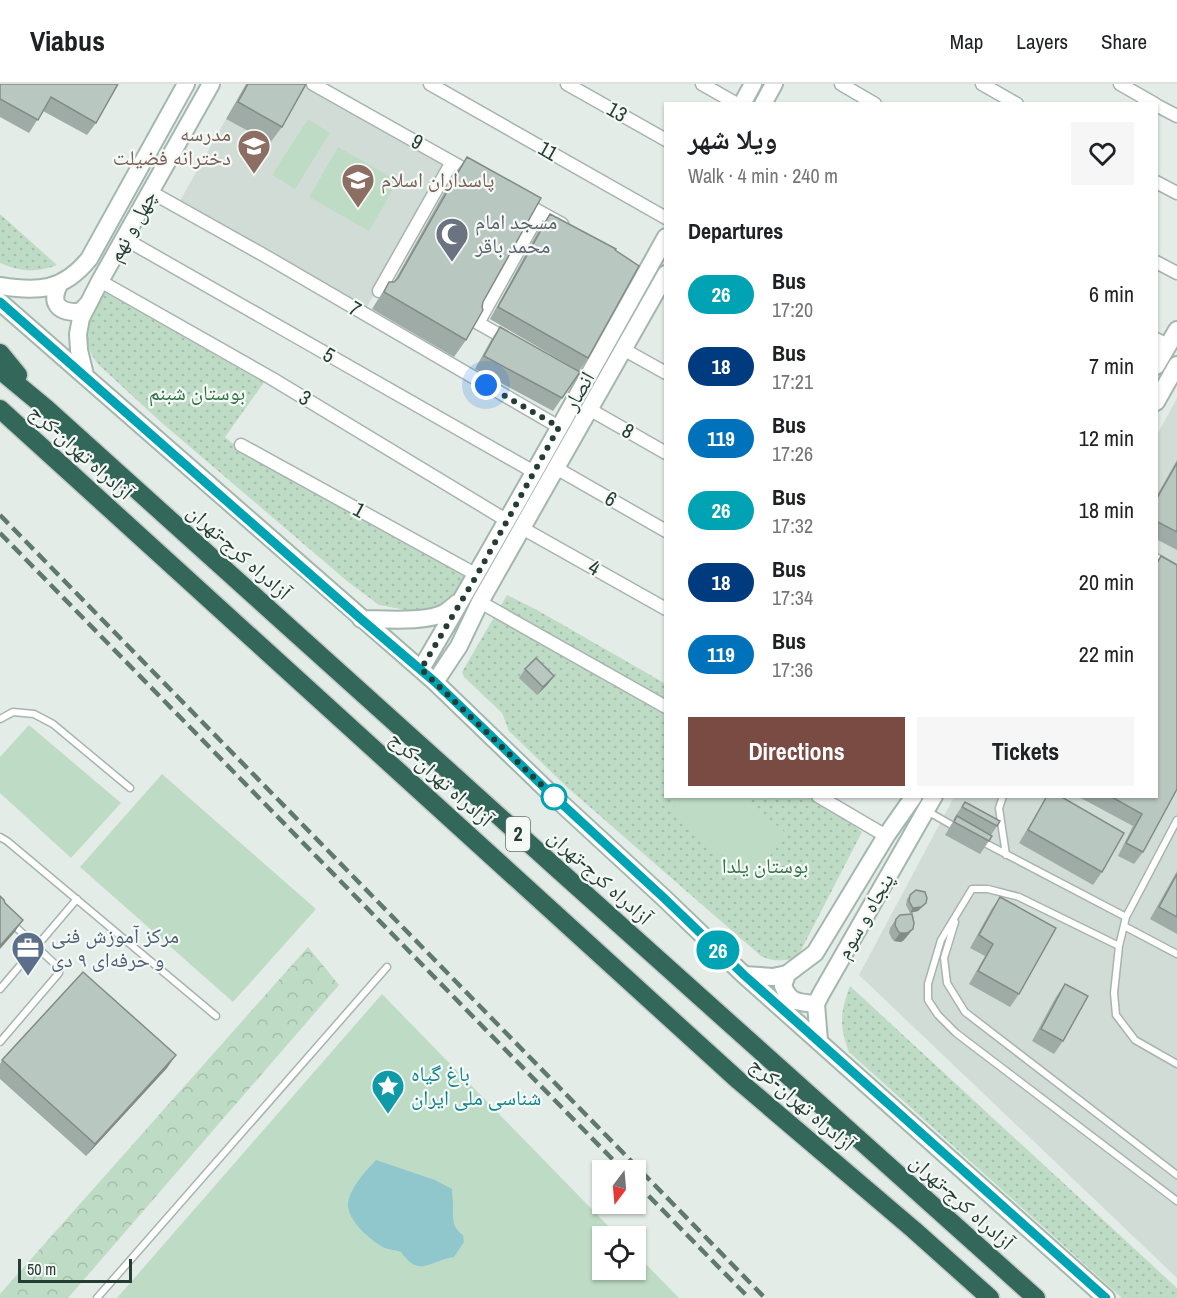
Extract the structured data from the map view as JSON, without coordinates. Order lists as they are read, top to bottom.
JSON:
{
  "streets": {
    "highway": ["آزادراه تهران-کرج", "آزادراه کرج-تهران", "2"],
    "street": [
      "13",
      "9",
      "11",
      "چهل و نهم",
      "7",
      "5",
      "انصار",
      "3",
      "8",
      "6",
      "1",
      "4",
      "پنجاه و سوم"
    ]
  },
  "crossings": [
    ["چهل و نهم", "7"],
    ["چهل و نهم", "5"],
    ["چهل و نهم", "3"],
    ["7", "انصار"],
    ["5", "انصار"],
    ["انصار", "3"],
    ["انصار", "8"],
    ["انصار", "6"],
    ["انصار", "1"],
    ["انصار", "4"]
  ],
  "parks": ["بوستان شبنم", "بوستان یلدا"],
  "places": {
    "school or university": ["مدرسه دخترانه فضیلت", "پاسداران اسلام"],
    "mosque": ["مسجد امام محمد باقر"],
    "office": ["مرکز آموزش فنی و حرفه‌ای ۹ دی"],
    "place": ["باغ گیاه‌ شناسی ملی ایران"]
  },
  "lines": ["bus line 26"],
  "scale_bar": "50 m",
  "north": "bottom",
  "page": {
    "header": "Viabus",
    "nav": ["Map", "Layers", "Share"],
    "on_map": "26",
    "heading": [
      ["ویلا شهر", "Walk · 4 min · 240 m"],
      "Departures"
    ],
    "list": [
      {
        "mark": "26",
        "name": "Bus",
        "note": "17:20",
        "value": "6 min"
      },
      {
        "mark": "18",
        "name": "Bus",
        "note": "17:21",
        "value": "7 min"
      },
      {
        "mark": "119",
        "name": "Bus",
        "note": "17:26",
        "value": "12 min"
      },
      {
        "mark": "26",
        "name": "Bus",
        "note": "17:32",
        "value": "18 min"
      },
      {
        "mark": "18",
        "name": "Bus",
        "note": "17:34",
        "value": "20 min"
      },
      {
        "mark": "119",
        "name": "Bus",
        "note": "17:36",
        "value": "22 min"
      }
    ],
    "buttons": ["Directions", "Tickets"],
    "scale": "50 m"
  }
}
